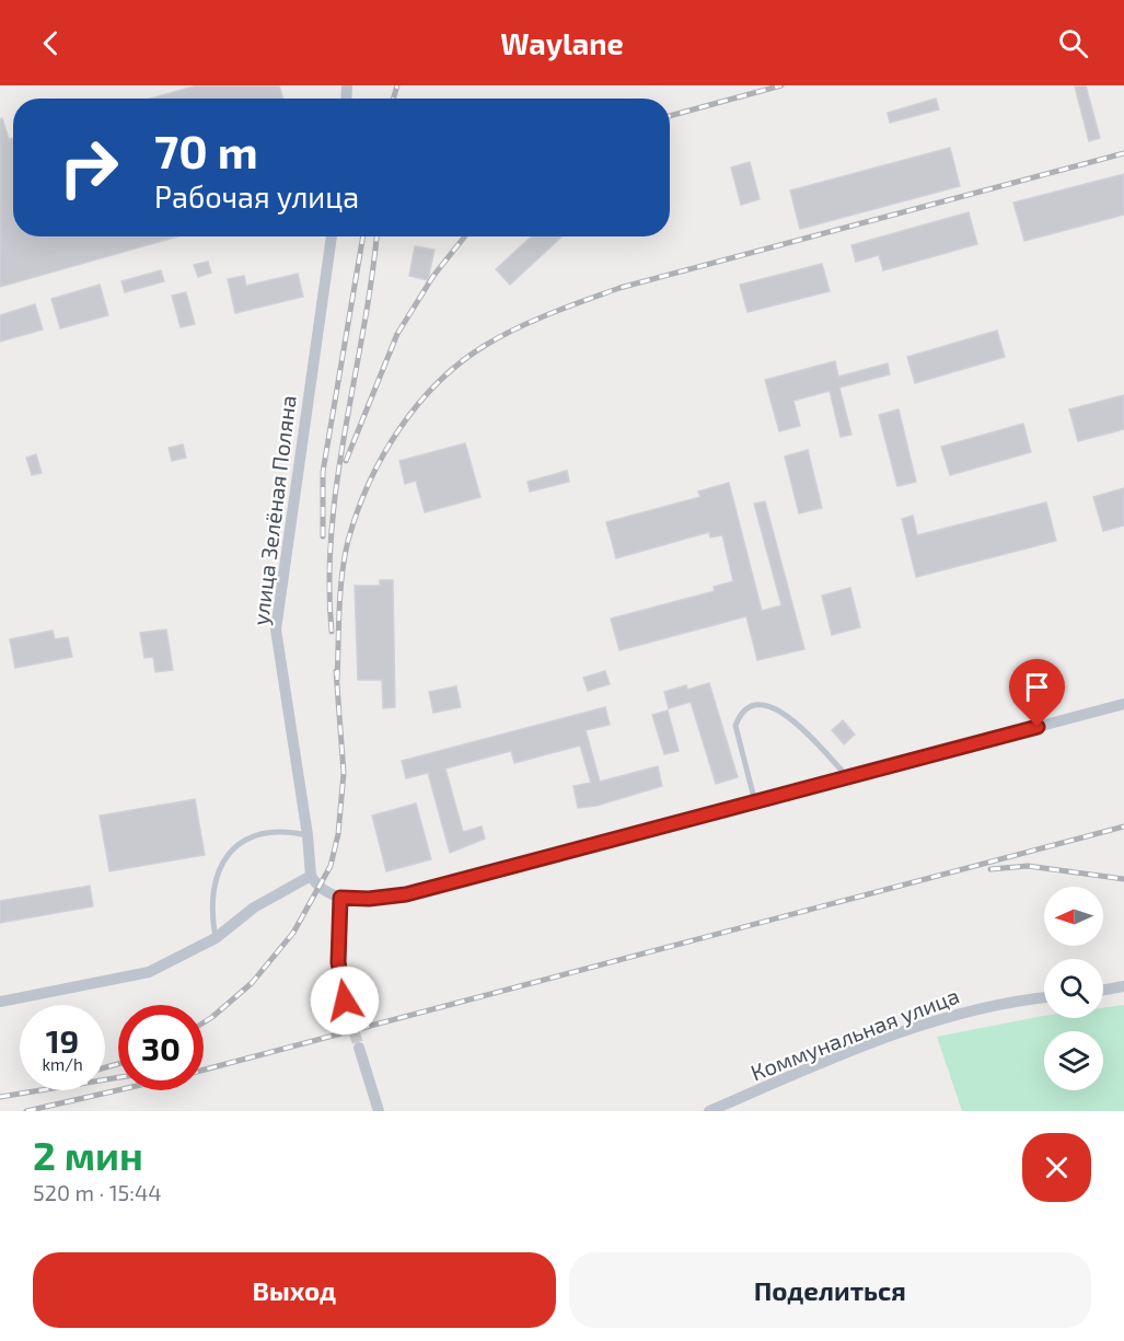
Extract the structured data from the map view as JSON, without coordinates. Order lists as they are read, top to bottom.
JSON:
{
  "streets": {
    "street": ["улица Зелёная Поляна", "Коммунальная улица"]
  },
  "north": "left",
  "page": {
    "header": "Waylane",
    "turn": ["70 m", "Рабочая улица"],
    "speed": "19 km/h",
    "limit": "30",
    "heading": ["2 мин", "520 m · 15:44"],
    "buttons": ["Выход", "Поделиться"]
  }
}
